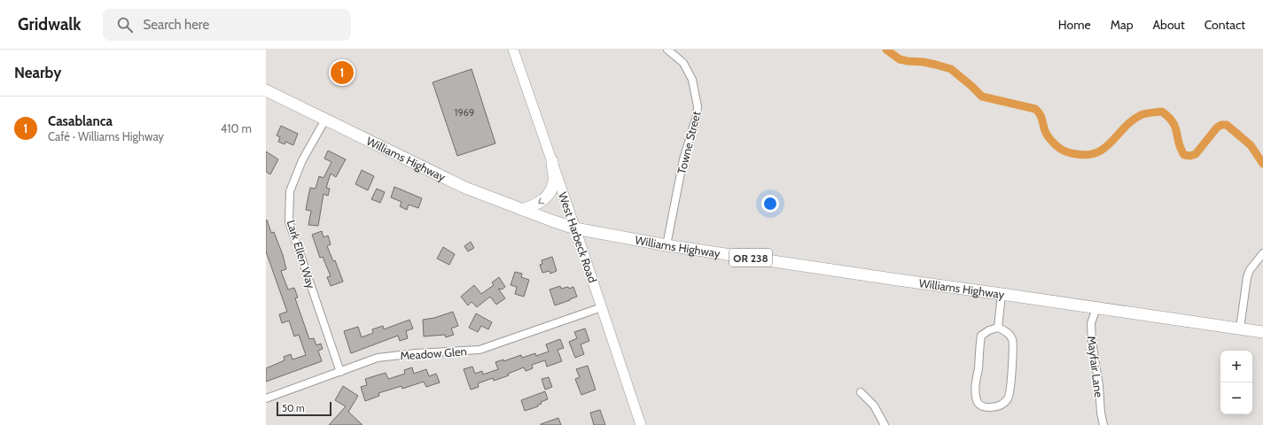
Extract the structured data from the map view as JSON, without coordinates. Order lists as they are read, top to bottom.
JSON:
{
  "streets": {
    "main road": ["Williams Highway", "OR 238"],
    "street": [
      "Towne Street",
      "West Harbeck Road",
      "Lark Ellen Way",
      "Meadow Glen",
      "Mayfair Lane"
    ]
  },
  "crossings": [
    ["Towne Street", "Williams Highway"],
    ["Williams Highway", "West Harbeck Road"],
    ["Williams Highway", "Lark Ellen Way"],
    ["Williams Highway", "Mayfair Lane"],
    ["West Harbeck Road", "Meadow Glen"],
    ["Lark Ellen Way", "Meadow Glen"]
  ],
  "house_numbers": ["1969"],
  "scale_bar": "50 m",
  "page": {
    "header": "Gridwalk",
    "search": "Search here",
    "nav": [
      "Home",
      "Map",
      "About",
      "Contact"
    ],
    "heading": "Nearby",
    "pins": "1",
    "list": [
      {
        "mark": "1",
        "name": "Casablanca",
        "note": "Café · Williams Highway",
        "value": "410 m"
      }
    ],
    "map_buttons": ["+", "−"],
    "scale": "50 m"
  }
}
